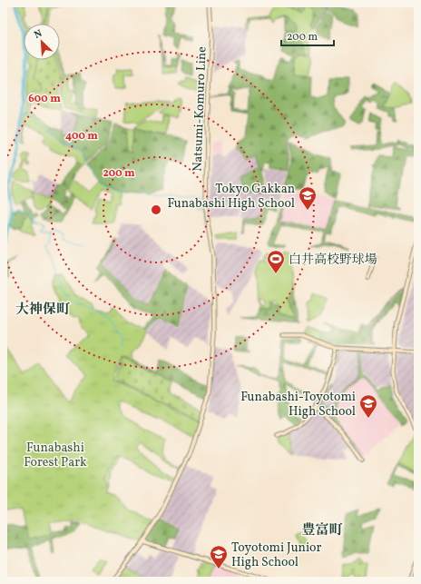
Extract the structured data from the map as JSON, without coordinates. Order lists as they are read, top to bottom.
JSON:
{
  "streets": {
    "street": ["Natsumi-Komuro Line"]
  },
  "districts": ["大神保町", "豊富町"],
  "parks": ["Funabashi Forest Park"],
  "places": {
    "school or university": ["Tokyo Gakkan Funabashi High School", "Funabashi-Toyotomi High School", "Toyotomi Junior High School"],
    "sports": ["白井高校野球場"]
  },
  "scale_bar": "200 m",
  "north": "top left",
  "rings": ["600 m", "400 m", "200 m"]
}
